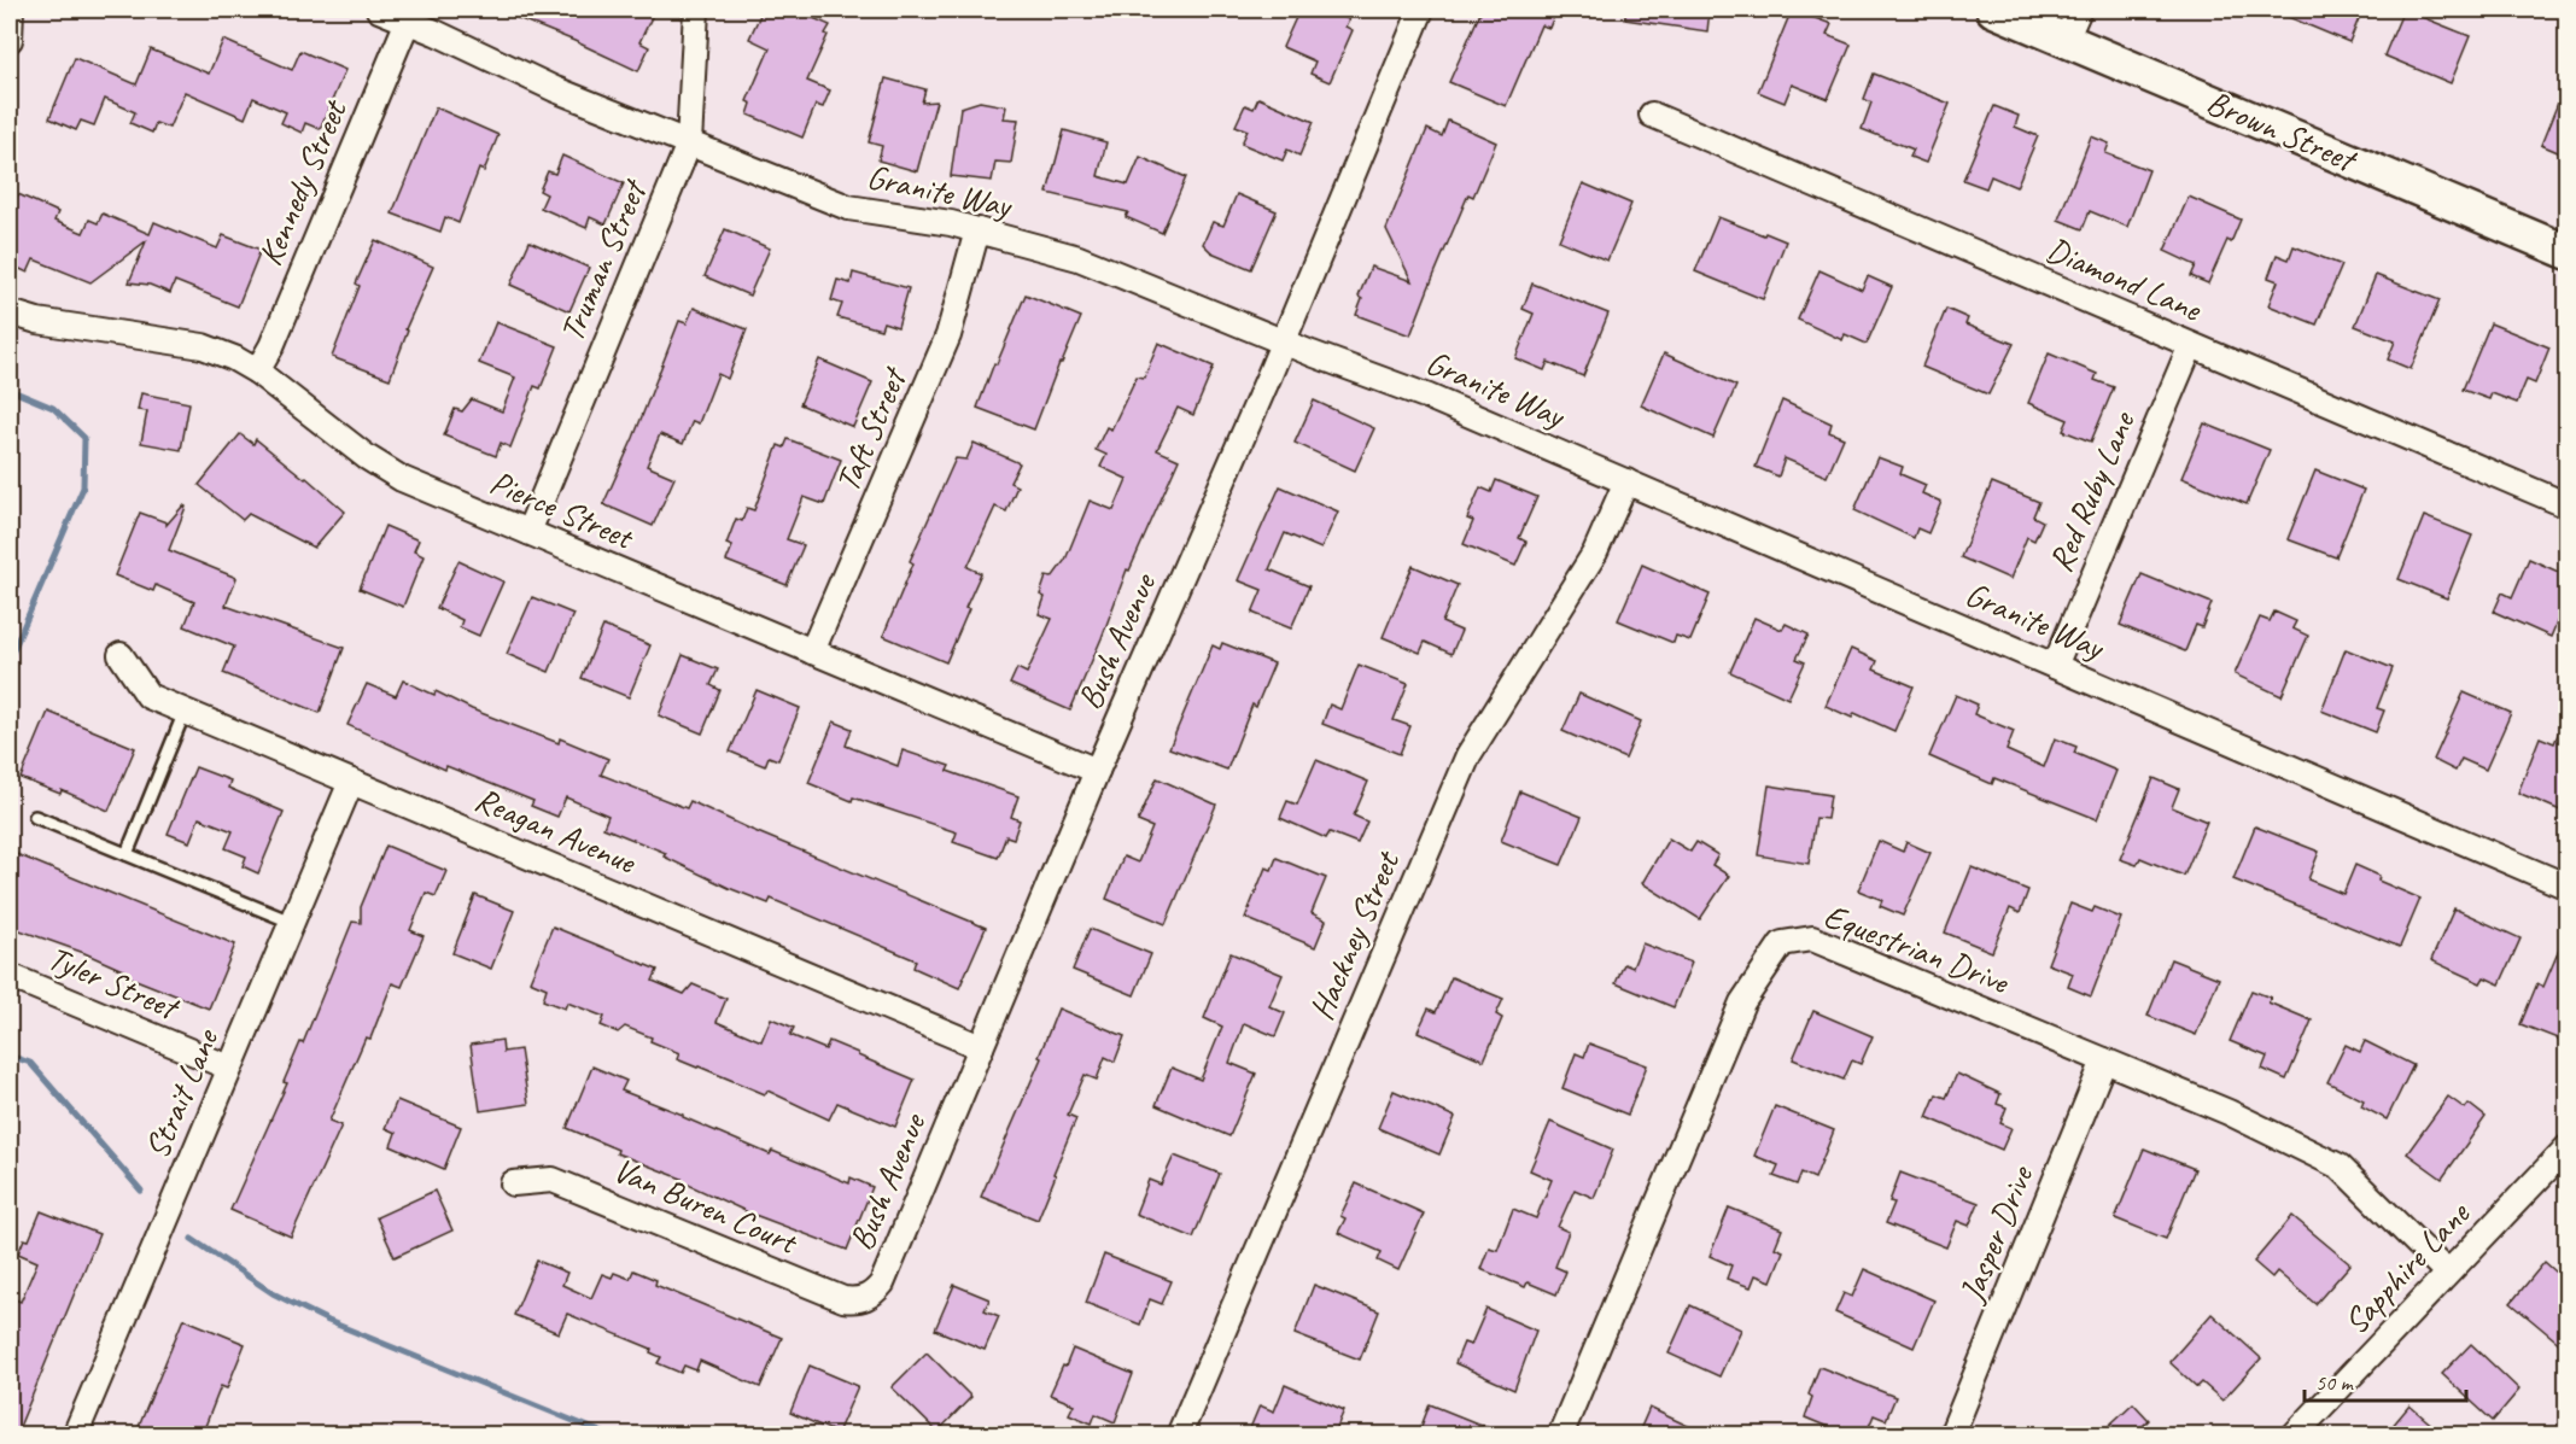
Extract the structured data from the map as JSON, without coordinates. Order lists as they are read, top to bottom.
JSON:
{
  "streets": {
    "main road": ["Brown Street"],
    "street": [
      "Kennedy Street",
      "Granite Way",
      "Truman Street",
      "Diamond Lane",
      "Taft Street",
      "Red Ruby Lane",
      "Pierce Street",
      "Bush Avenue",
      "Reagan Avenue",
      "Hackney Street",
      "Equestrian Drive",
      "Tyler Street",
      "Strait Lane",
      "Van Buren Court",
      "Jasper Drive",
      "Sapphire Lane"
    ]
  },
  "crossings": [
    ["Kennedy Street", "Granite Way"],
    ["Kennedy Street", "Pierce Street"],
    ["Granite Way", "Truman Street"],
    ["Granite Way", "Taft Street"],
    ["Granite Way", "Red Ruby Lane"],
    ["Granite Way", "Bush Avenue"],
    ["Granite Way", "Hackney Street"],
    ["Truman Street", "Pierce Street"],
    ["Diamond Lane", "Red Ruby Lane"],
    ["Taft Street", "Pierce Street"],
    ["Pierce Street", "Bush Avenue"],
    ["Bush Avenue", "Reagan Avenue"],
    ["Bush Avenue", "Van Buren Court"],
    ["Reagan Avenue", "Strait Lane"],
    ["Equestrian Drive", "Jasper Drive"],
    ["Equestrian Drive", "Sapphire Lane"],
    ["Tyler Street", "Strait Lane"]
  ],
  "scale_bar": "50 m"
}
